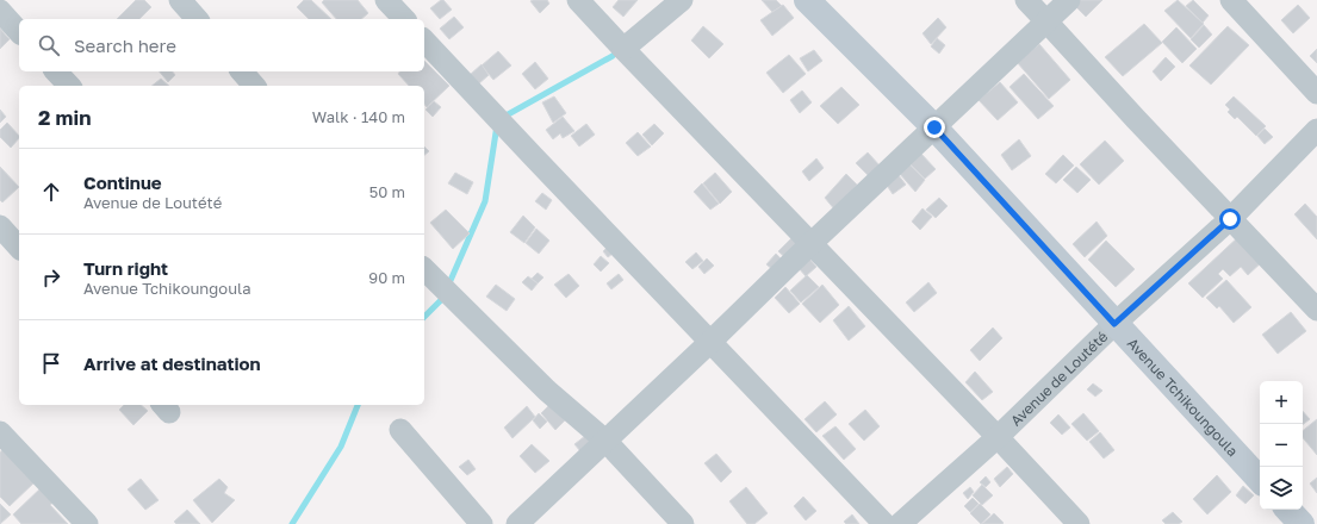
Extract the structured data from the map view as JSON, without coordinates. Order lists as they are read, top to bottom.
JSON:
{
  "streets": {
    "street": ["Avenue de Loutété", "Avenue Tchikoungoula"]
  },
  "crossings": [
    ["Avenue de Loutété", "Avenue Tchikoungoula"]
  ],
  "page": {
    "search": "Search here",
    "heading": ["2 min", "Walk · 140 m"],
    "list": [
      ["Continue", "Avenue de Loutété", "50 m"],
      ["Turn right", "Avenue Tchikoungoula", "90 m"],
      "Arrive at destination"
    ],
    "map_buttons": ["+", "−"]
  }
}
